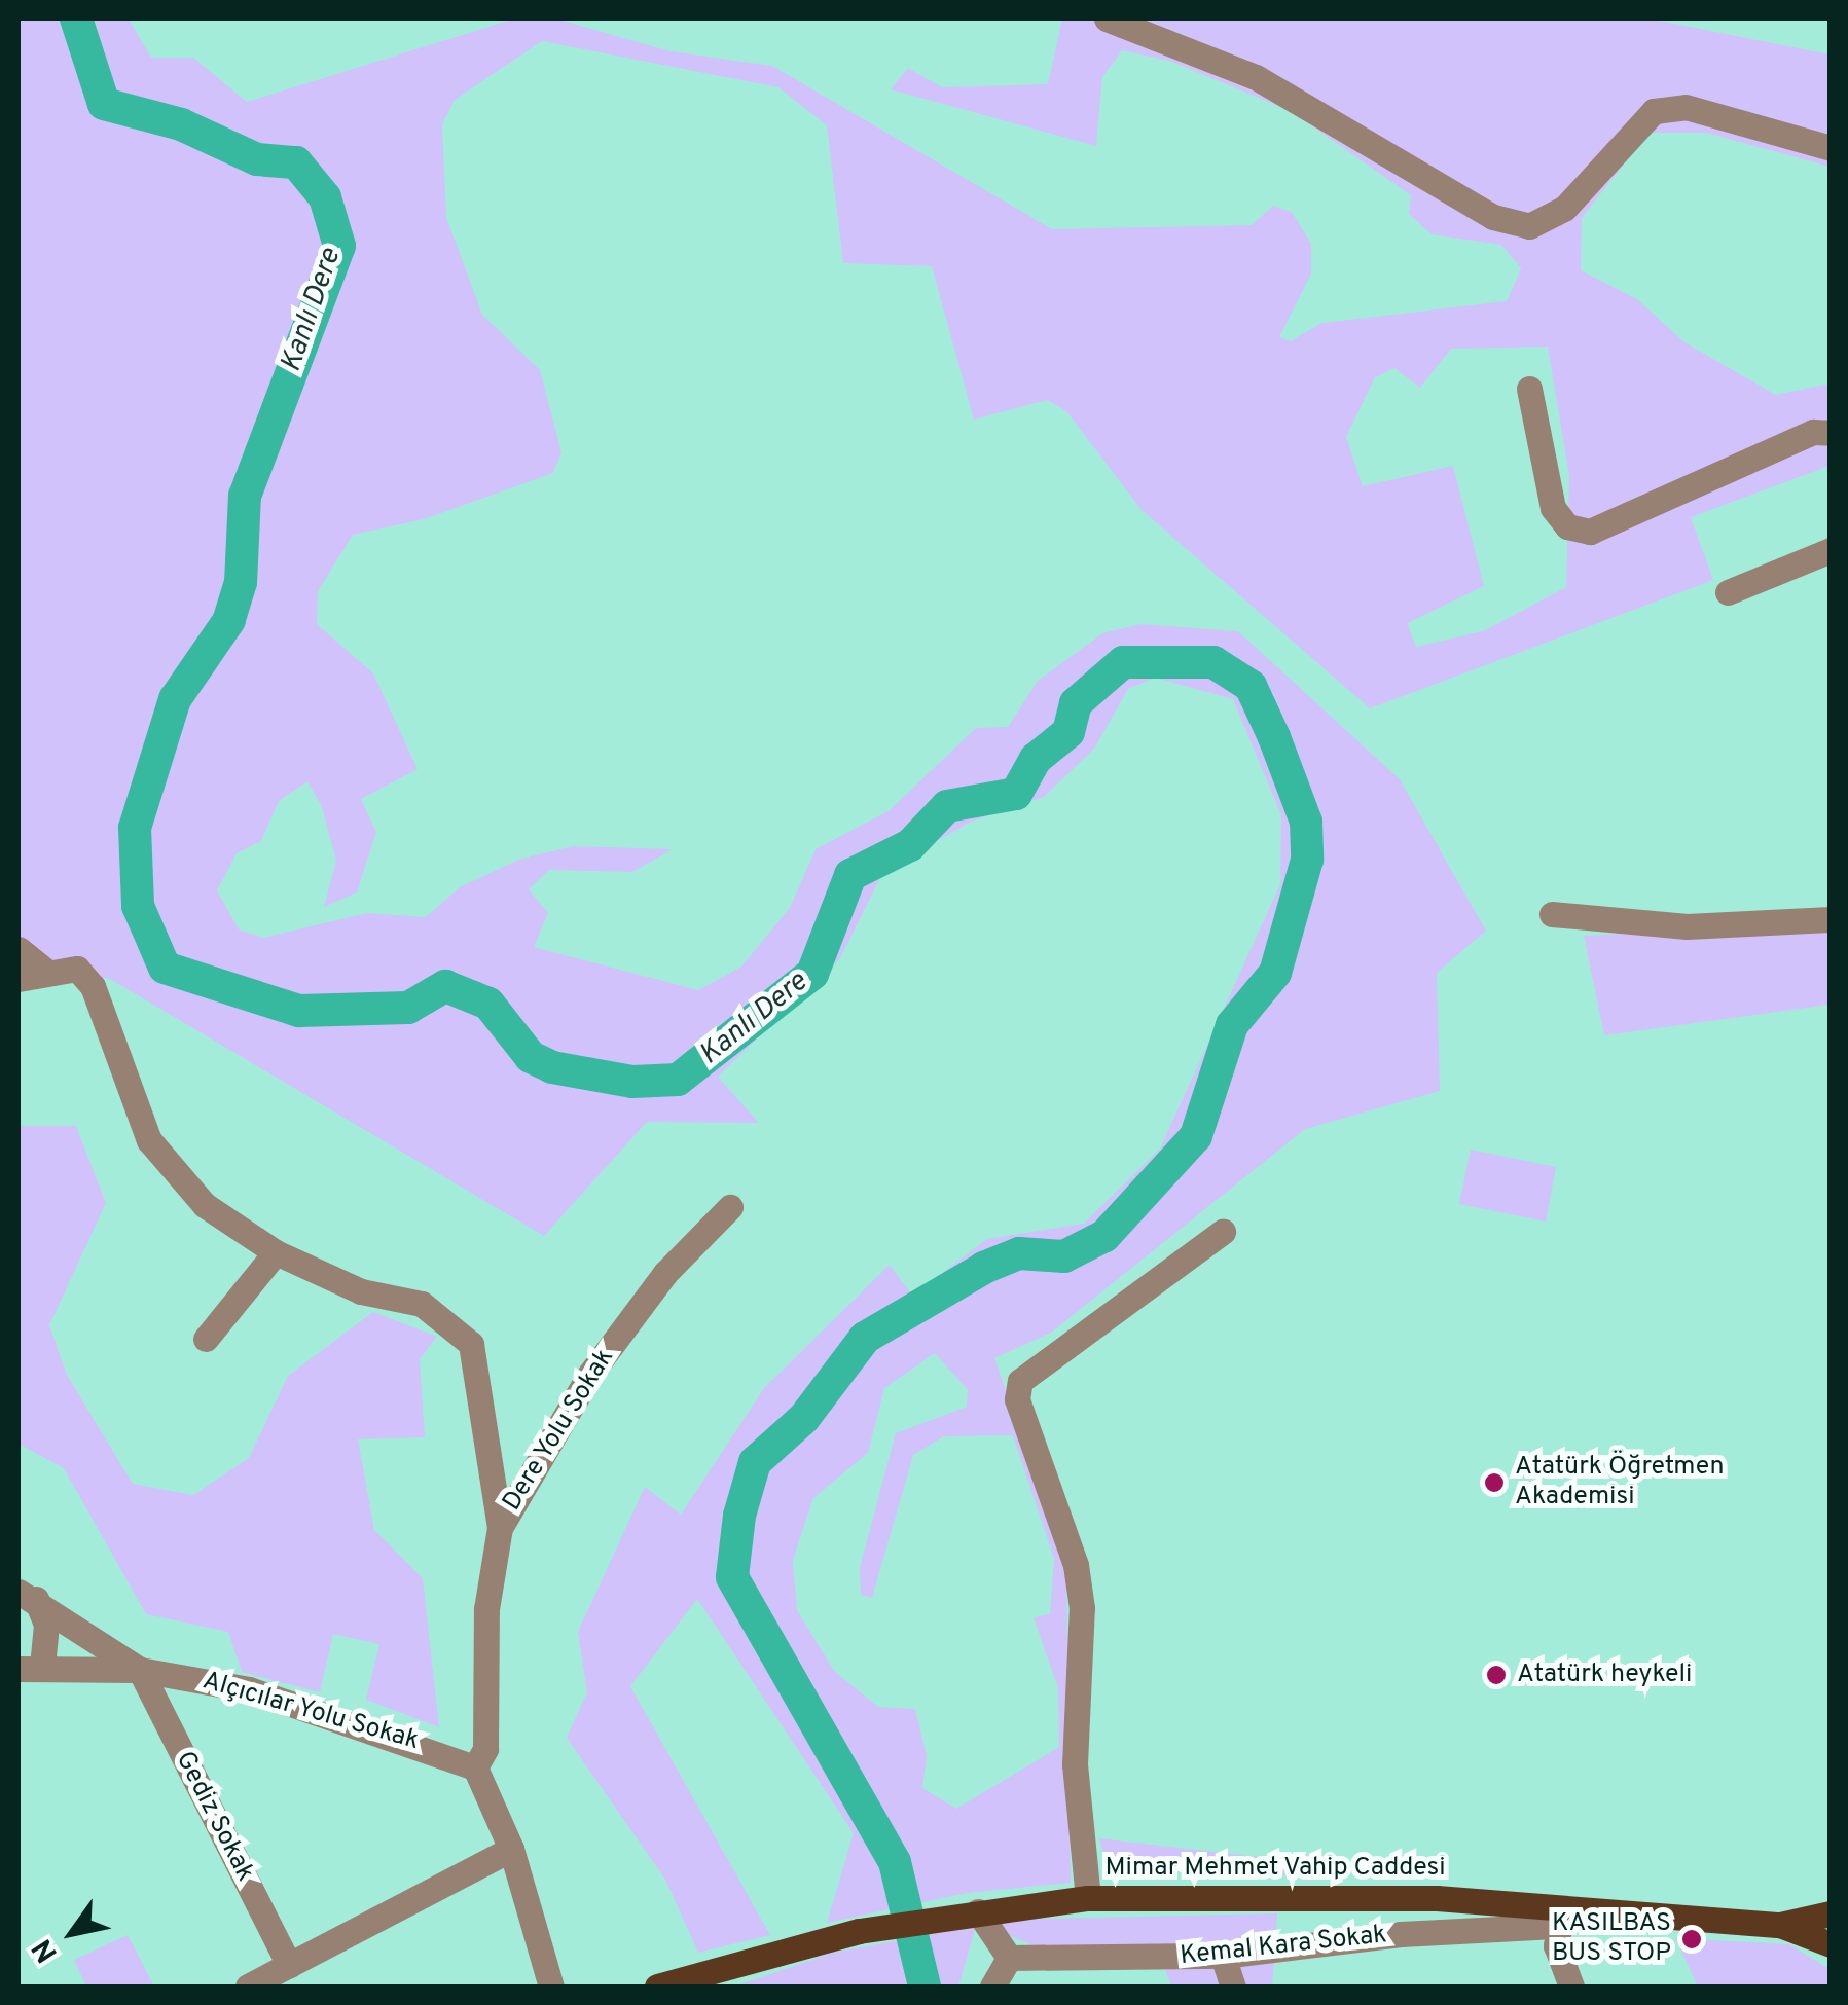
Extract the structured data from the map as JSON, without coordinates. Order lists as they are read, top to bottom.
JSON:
{
  "streets": {
    "main road": ["Mimar Mehmet Vahip Caddesi"],
    "street": [
      "Dere Yolu Sokak",
      "Alçıcılar Yolu Sokak",
      "Gediz Sokak",
      "Kemal Kara Sokak"
    ]
  },
  "crossings": [
    ["Dere Yolu Sokak", "Alçıcılar Yolu Sokak"],
    ["Alçıcılar Yolu Sokak", "Gediz Sokak"],
    ["Mimar Mehmet Vahip Caddesi", "Kemal Kara Sokak"]
  ],
  "water": ["Kanlı Dere"],
  "places": ["Atatürk Öğretmen Akademisi", "Atatürk heykeli", "KASILBAS BUS STOP"],
  "north": "bottom left"
}
